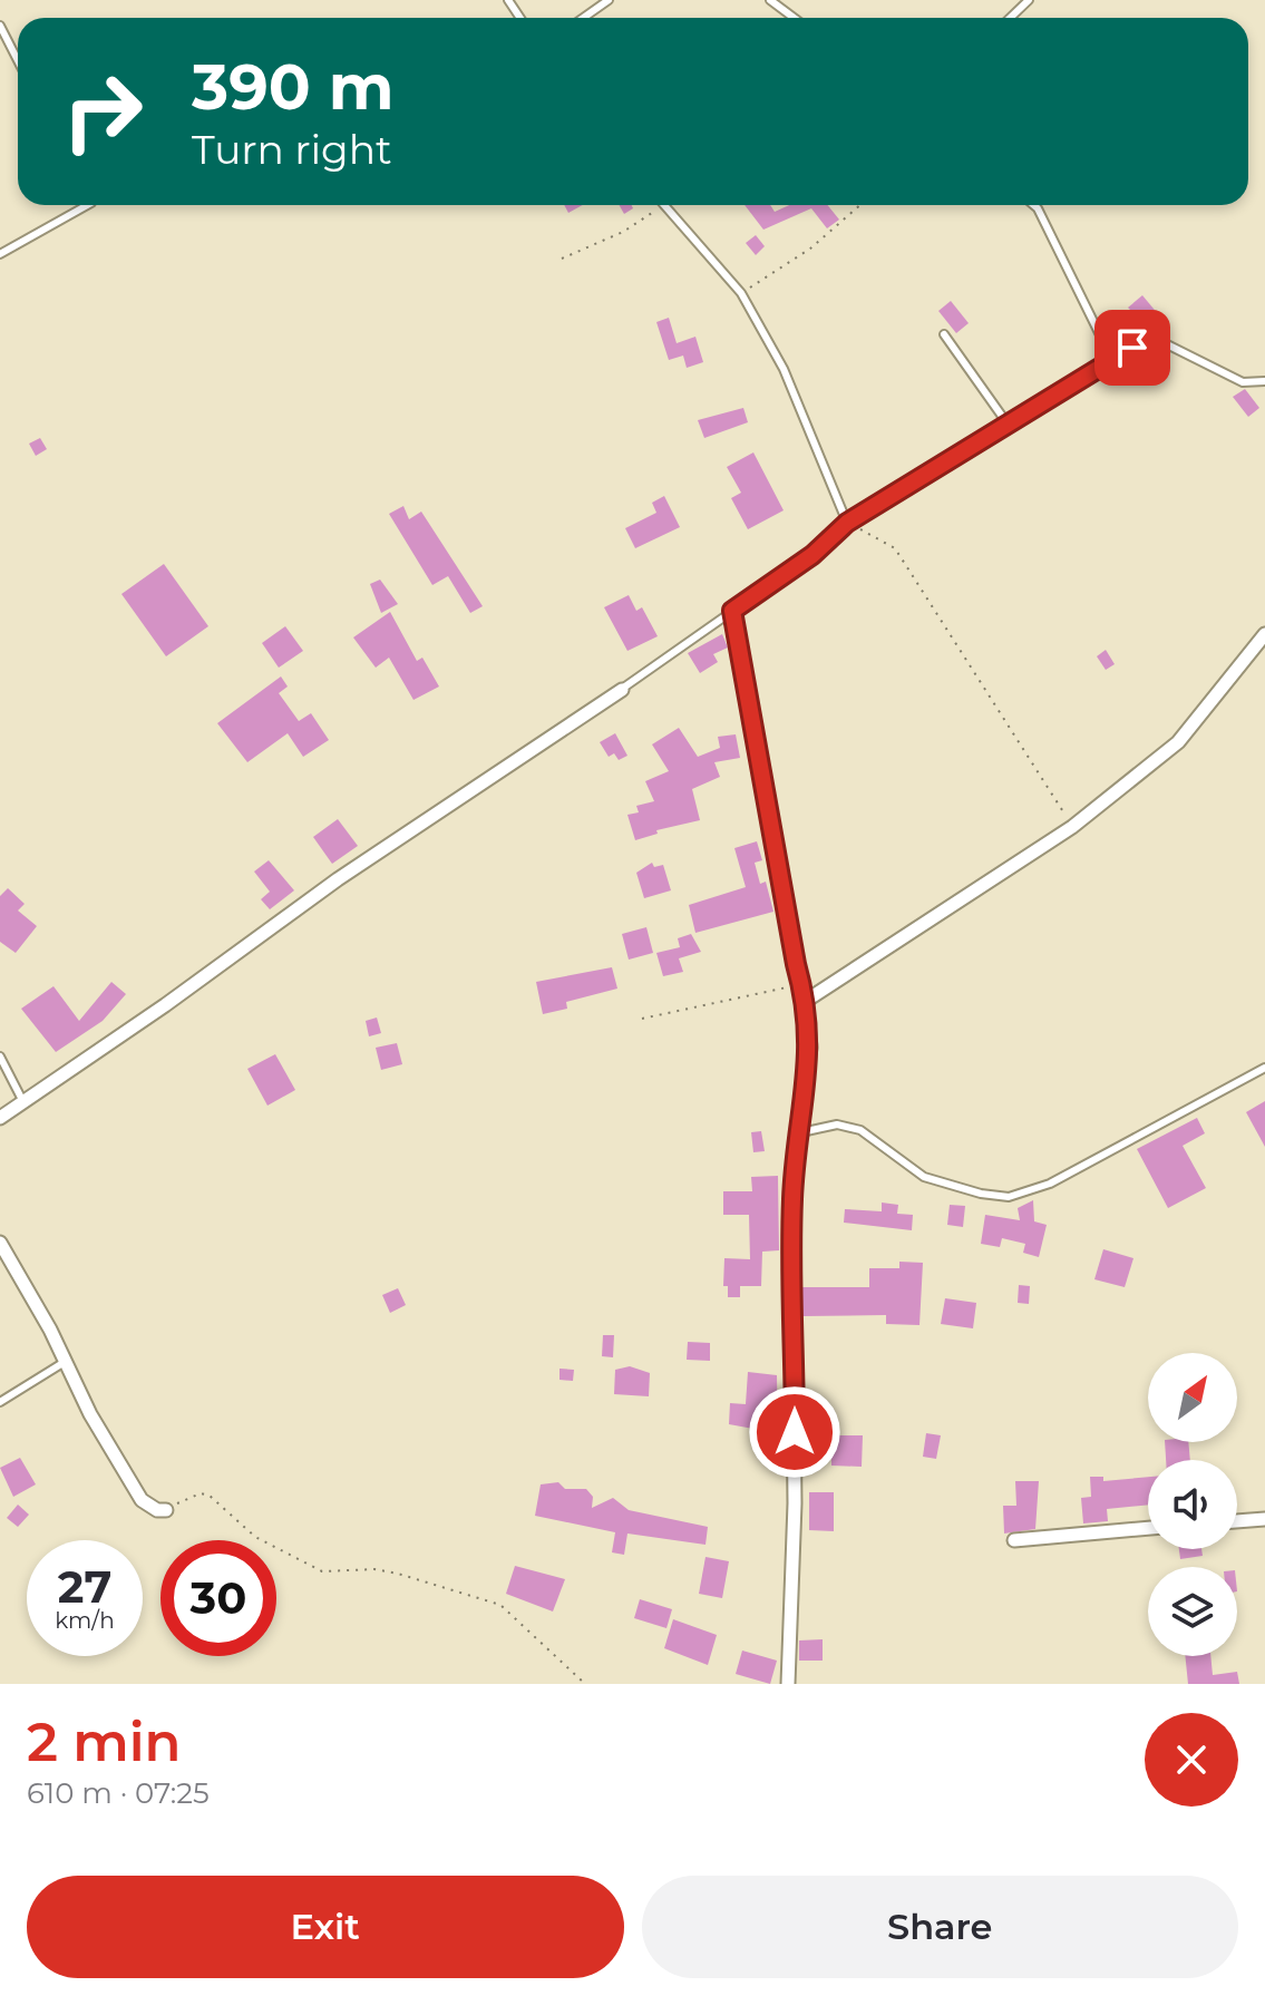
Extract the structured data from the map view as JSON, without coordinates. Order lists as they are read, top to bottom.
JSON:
{
  "north": "top right",
  "page": {
    "turn": ["390 m", "Turn right"],
    "speed": "27 km/h",
    "limit": "30",
    "heading": ["2 min", "610 m · 07:25"],
    "buttons": ["Exit", "Share"]
  }
}
